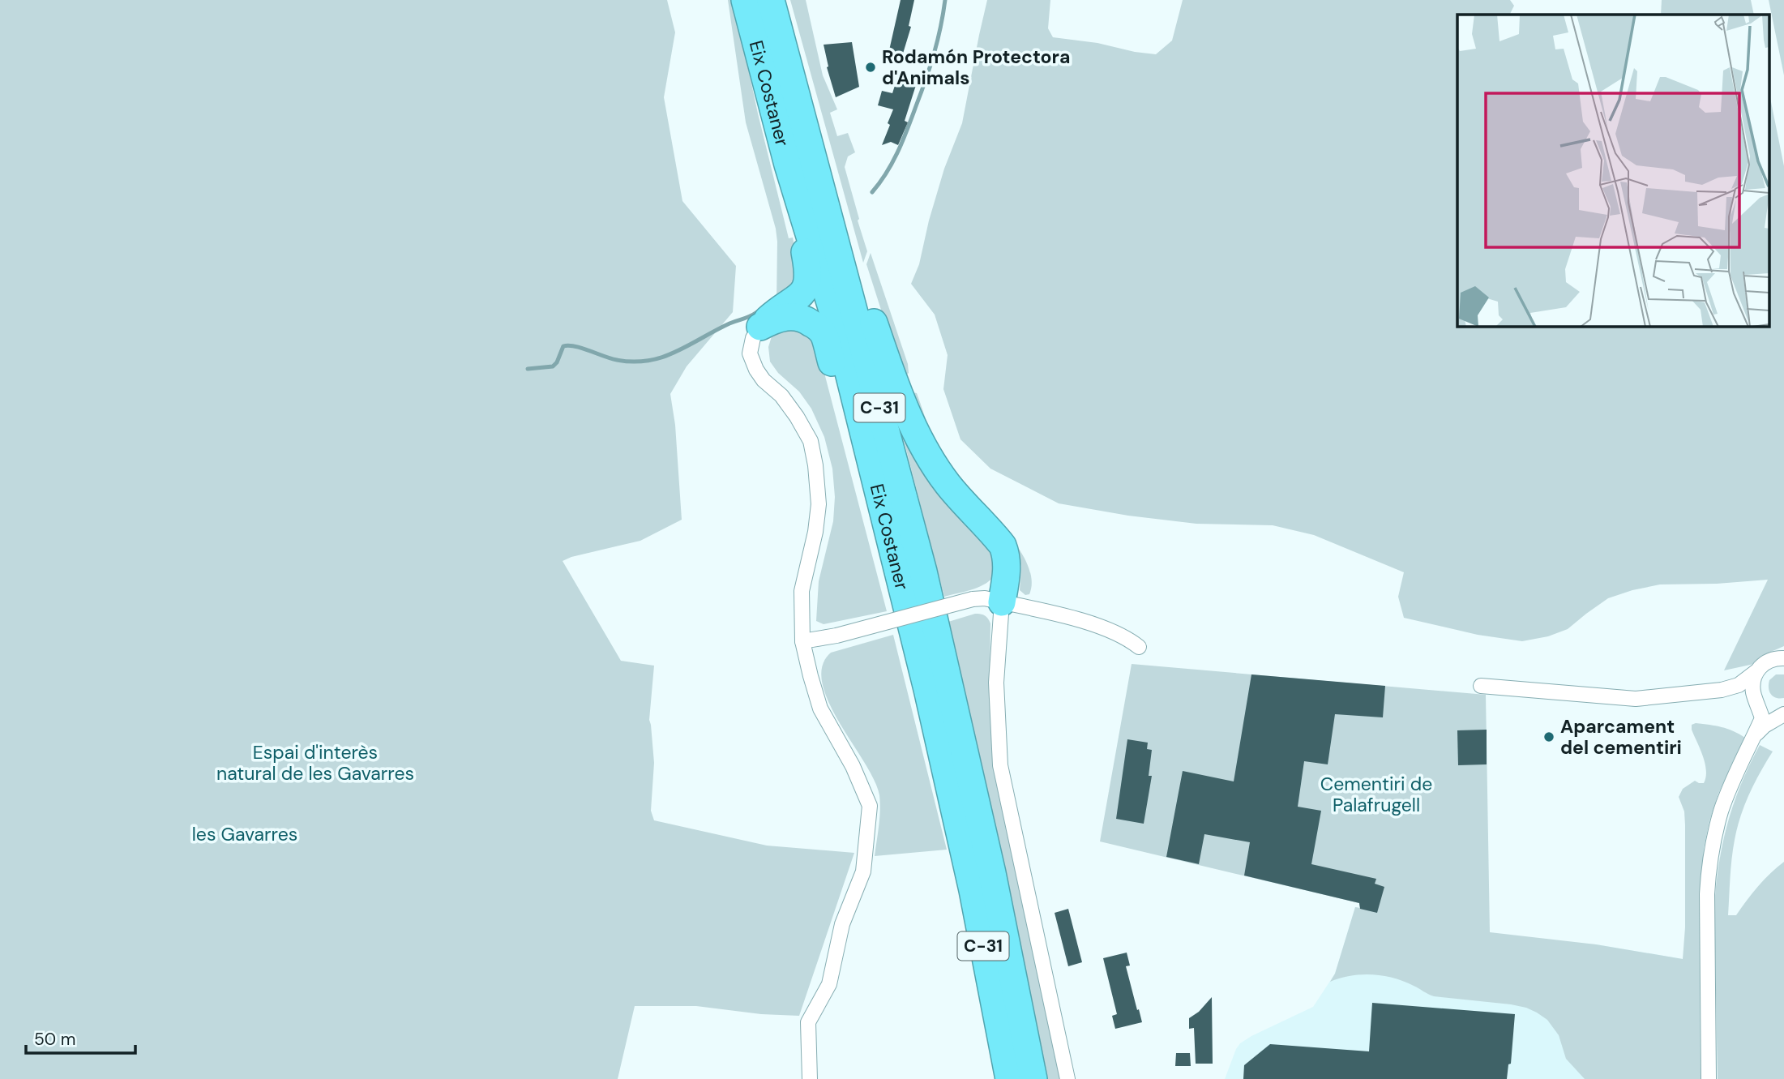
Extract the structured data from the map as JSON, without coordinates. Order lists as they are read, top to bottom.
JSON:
{
  "streets": {
    "highway": ["Eix Costaner", "C-31"]
  },
  "parks": ["Espai d'interès natural de les Gavarres", "Cementiri de Palafrugell", "les Gavarres"],
  "places": ["Rodamón Protectora d'Animals", "Aparcament del cementiri"],
  "scale_bar": "50 m"
}
